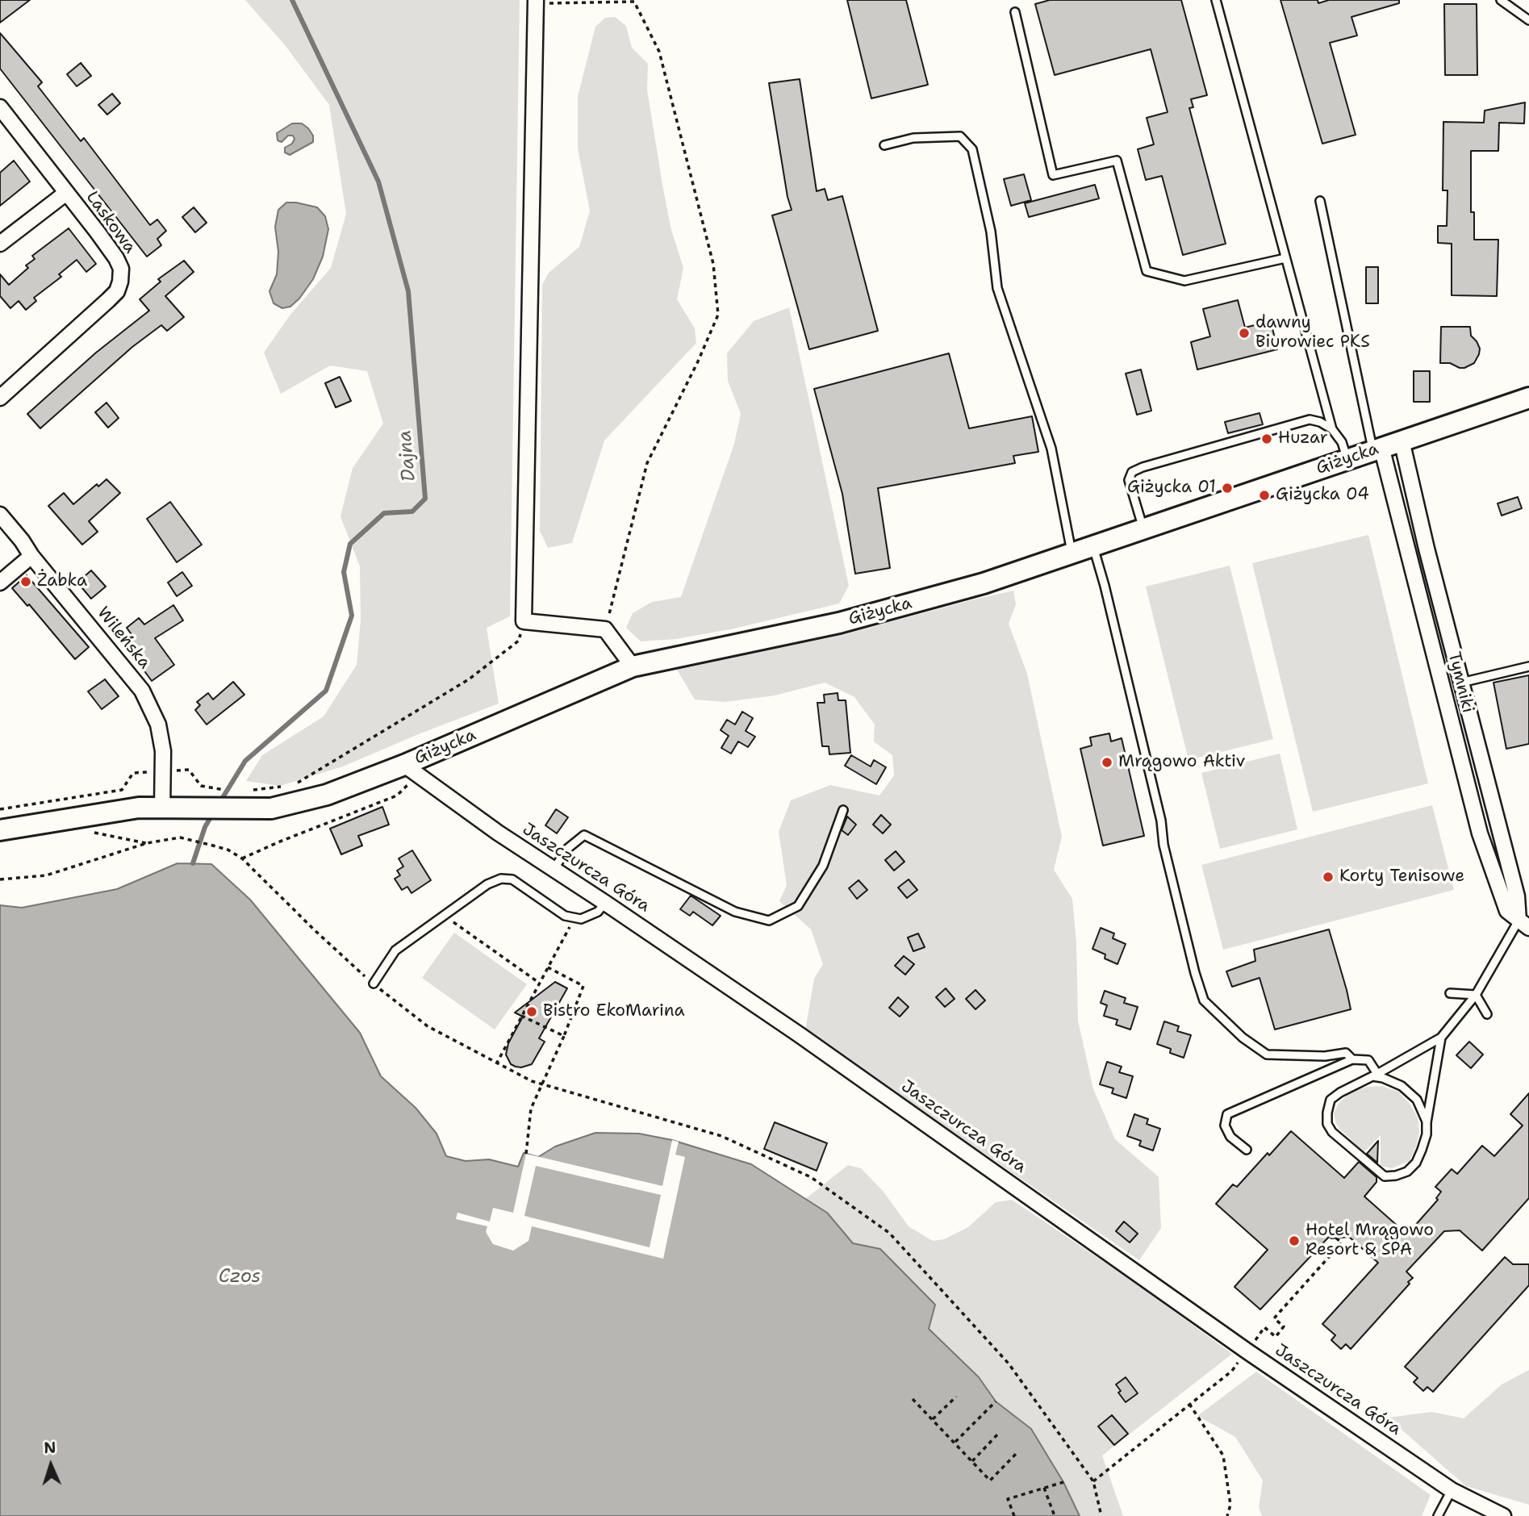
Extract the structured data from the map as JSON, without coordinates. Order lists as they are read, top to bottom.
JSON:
{
  "streets": {
    "street": [
      "Laskowa",
      "Giżycka",
      "Wileńska",
      "Tymniki",
      "Jaszczurcza Góra"
    ]
  },
  "crossings": [
    ["Giżycka", "Wileńska"],
    ["Giżycka", "Tymniki"],
    ["Giżycka", "Jaszczurcza Góra"]
  ],
  "water": ["Dajna", "Czos"],
  "places": [
    "dawny Biurowiec PKS",
    "Huzar",
    "Giżycka 01",
    "Giżycka 04",
    "Żabka",
    "Mrągowo Aktiv",
    "Korty Tenisowe",
    "Bistro EkoMarina",
    "Hotel Mrągowo Resort & SPA"
  ],
  "north": "top"
}
